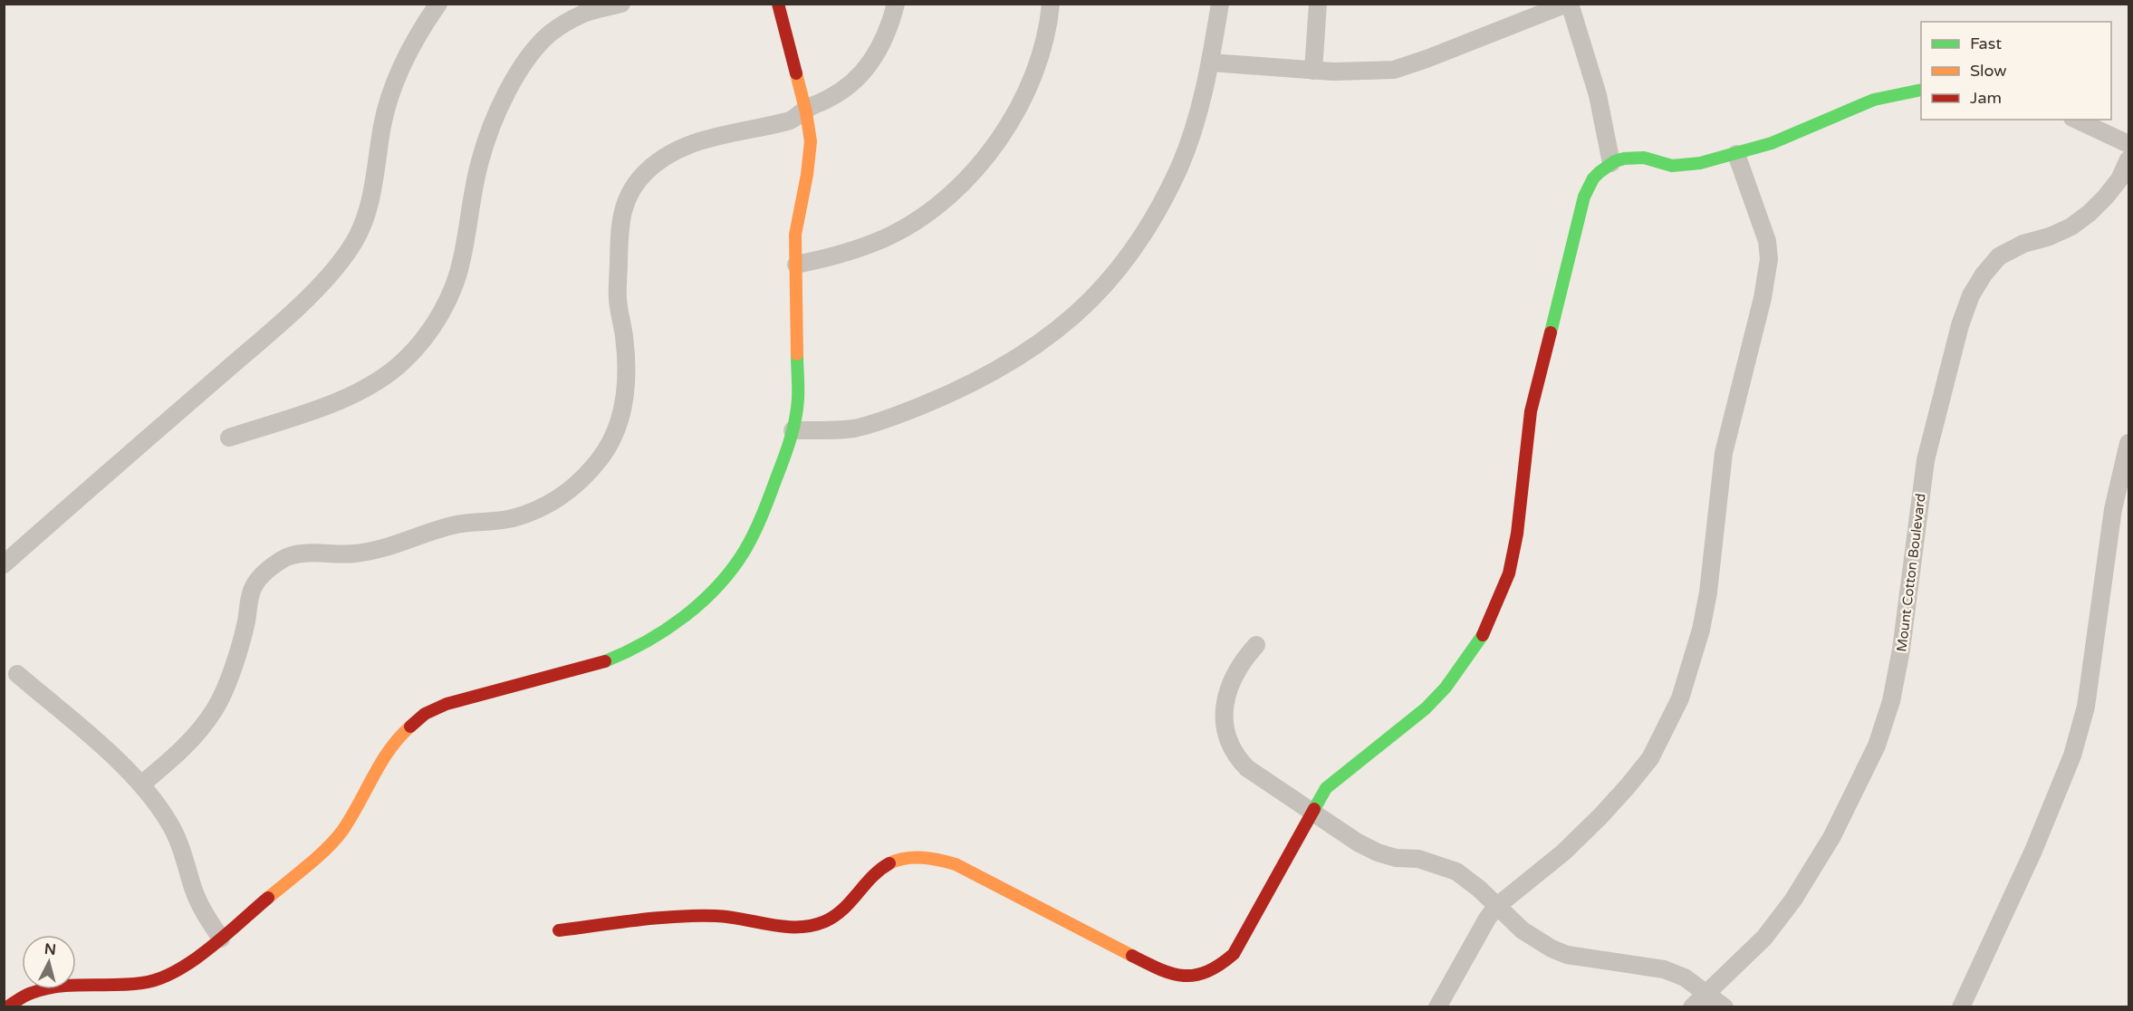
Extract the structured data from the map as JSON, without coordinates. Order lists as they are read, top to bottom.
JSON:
{
  "streets": {
    "street": ["Mount Cotton Boulevard"]
  },
  "legend": ["Fast", "Slow", "Jam"],
  "north": "top"
}
